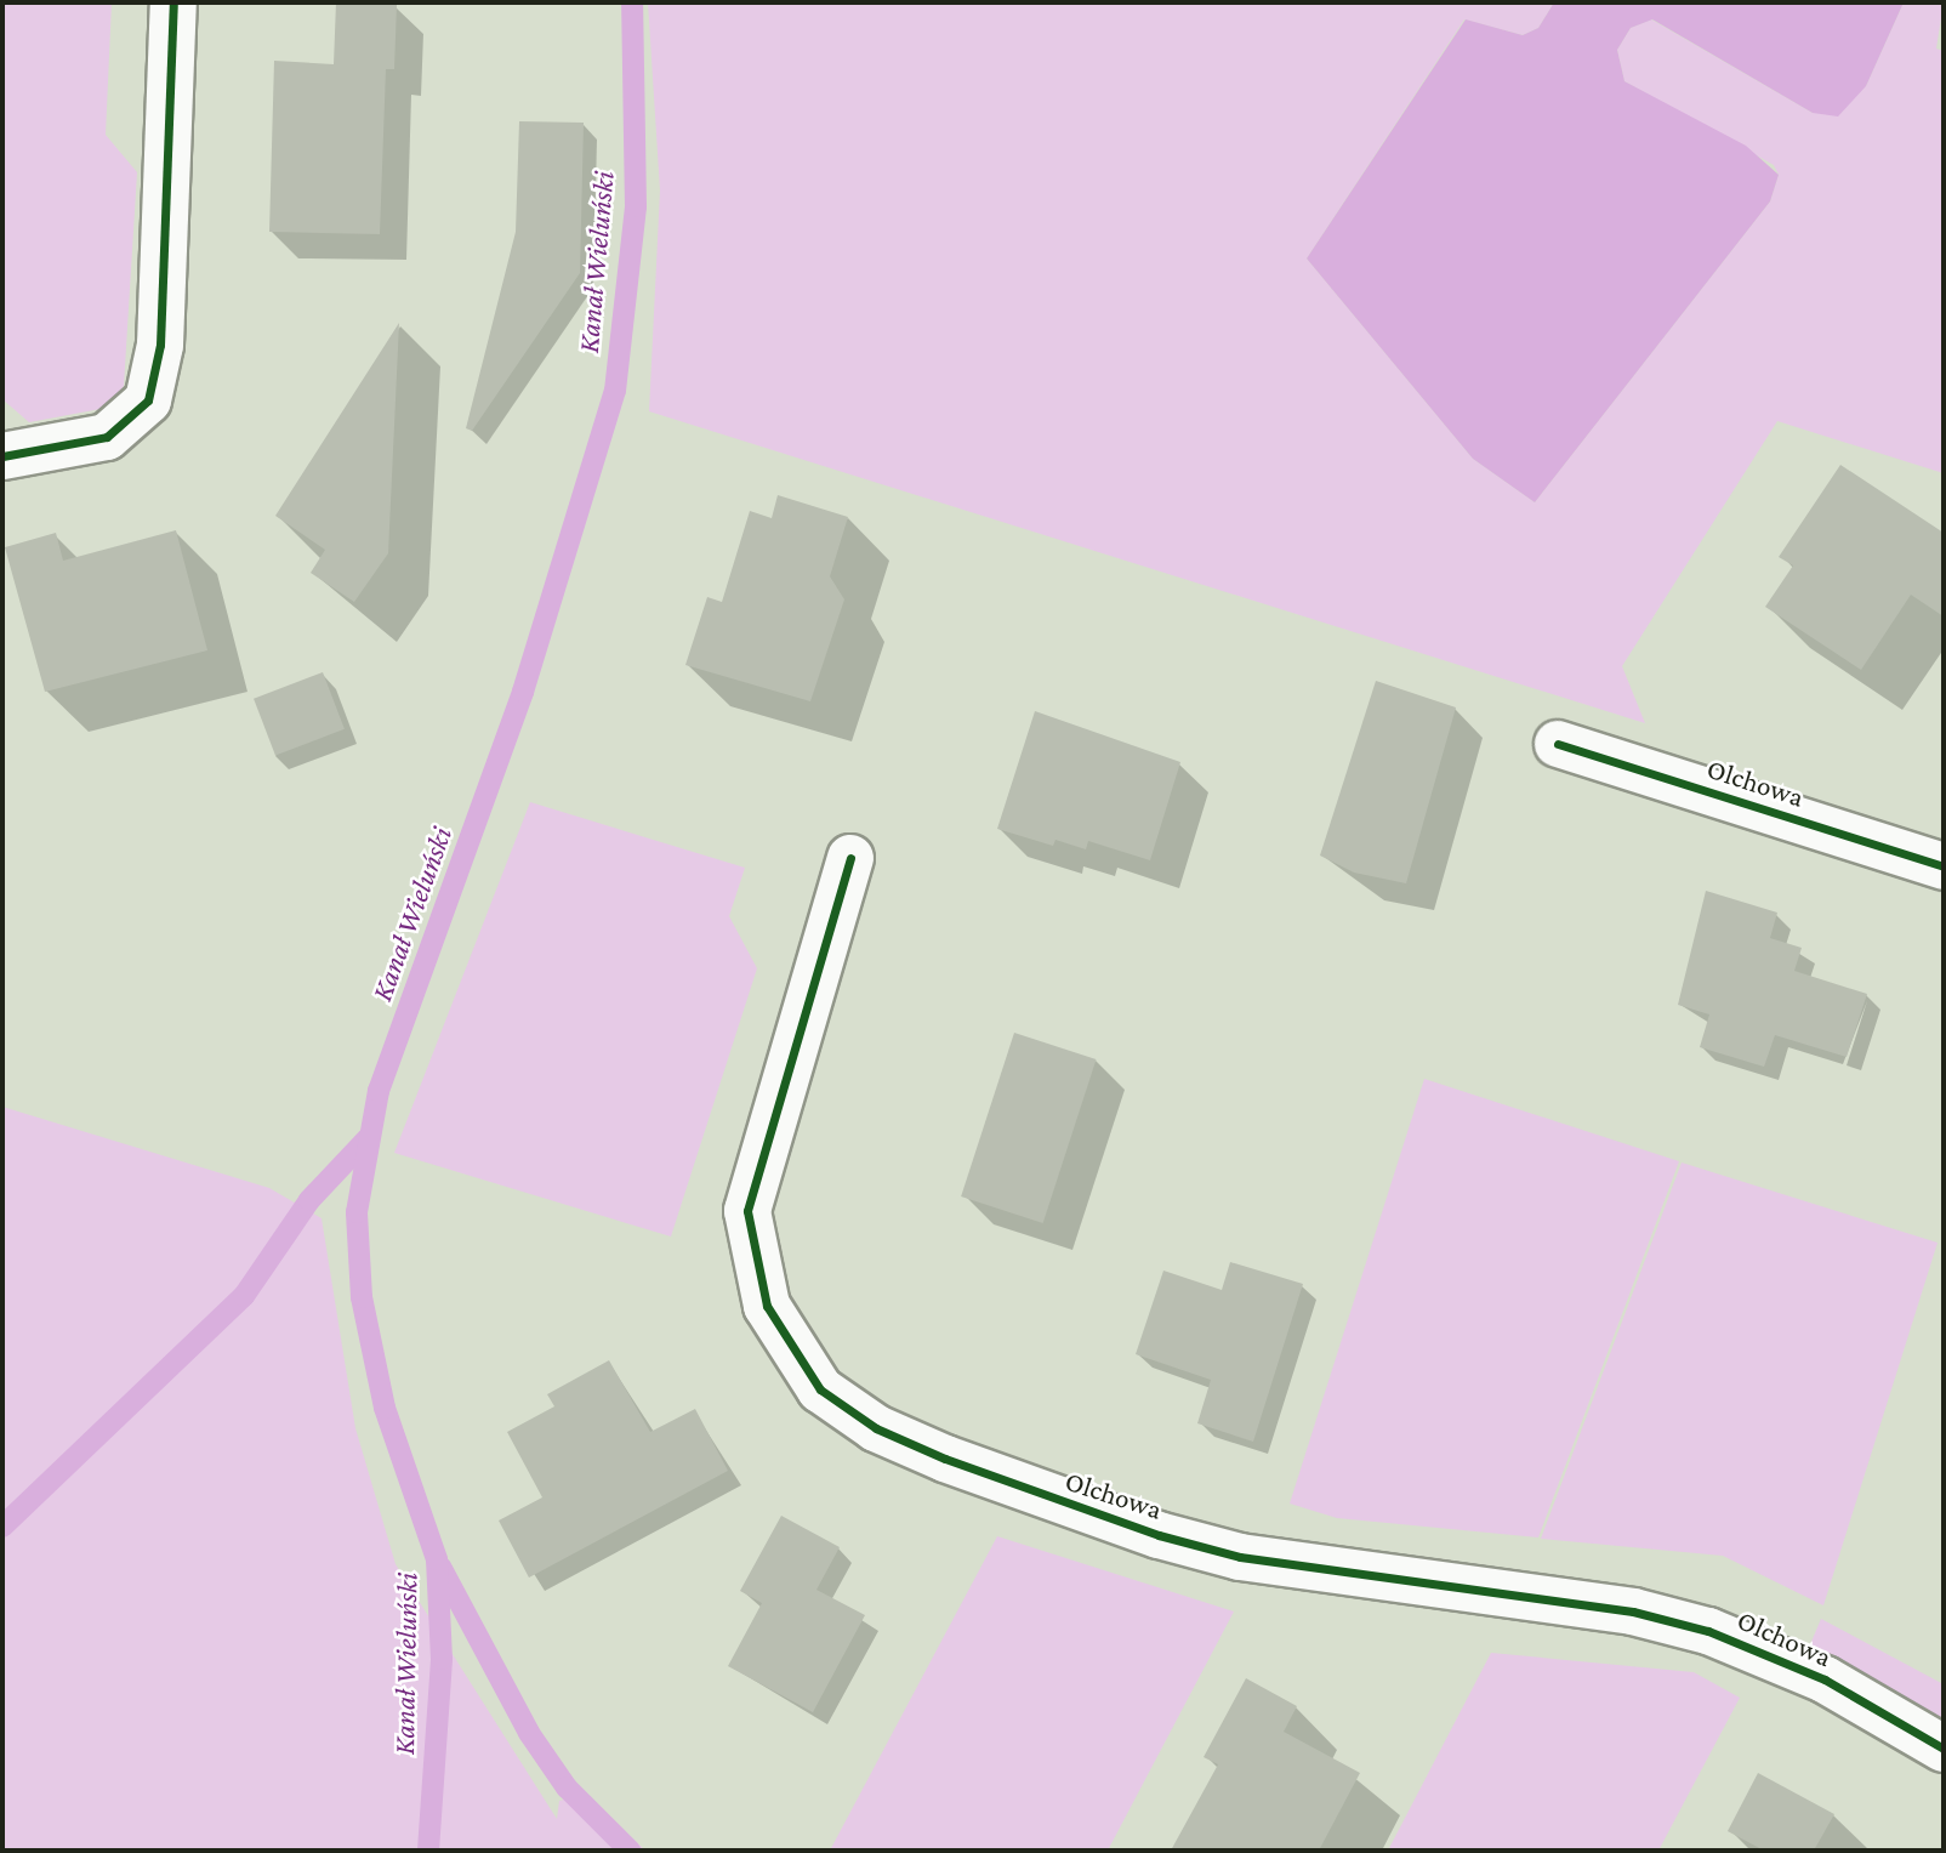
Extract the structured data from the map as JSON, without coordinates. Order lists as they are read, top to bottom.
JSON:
{
  "streets": {
    "street": ["Olchowa"]
  },
  "water": ["Kanał Wieluński"]
}
